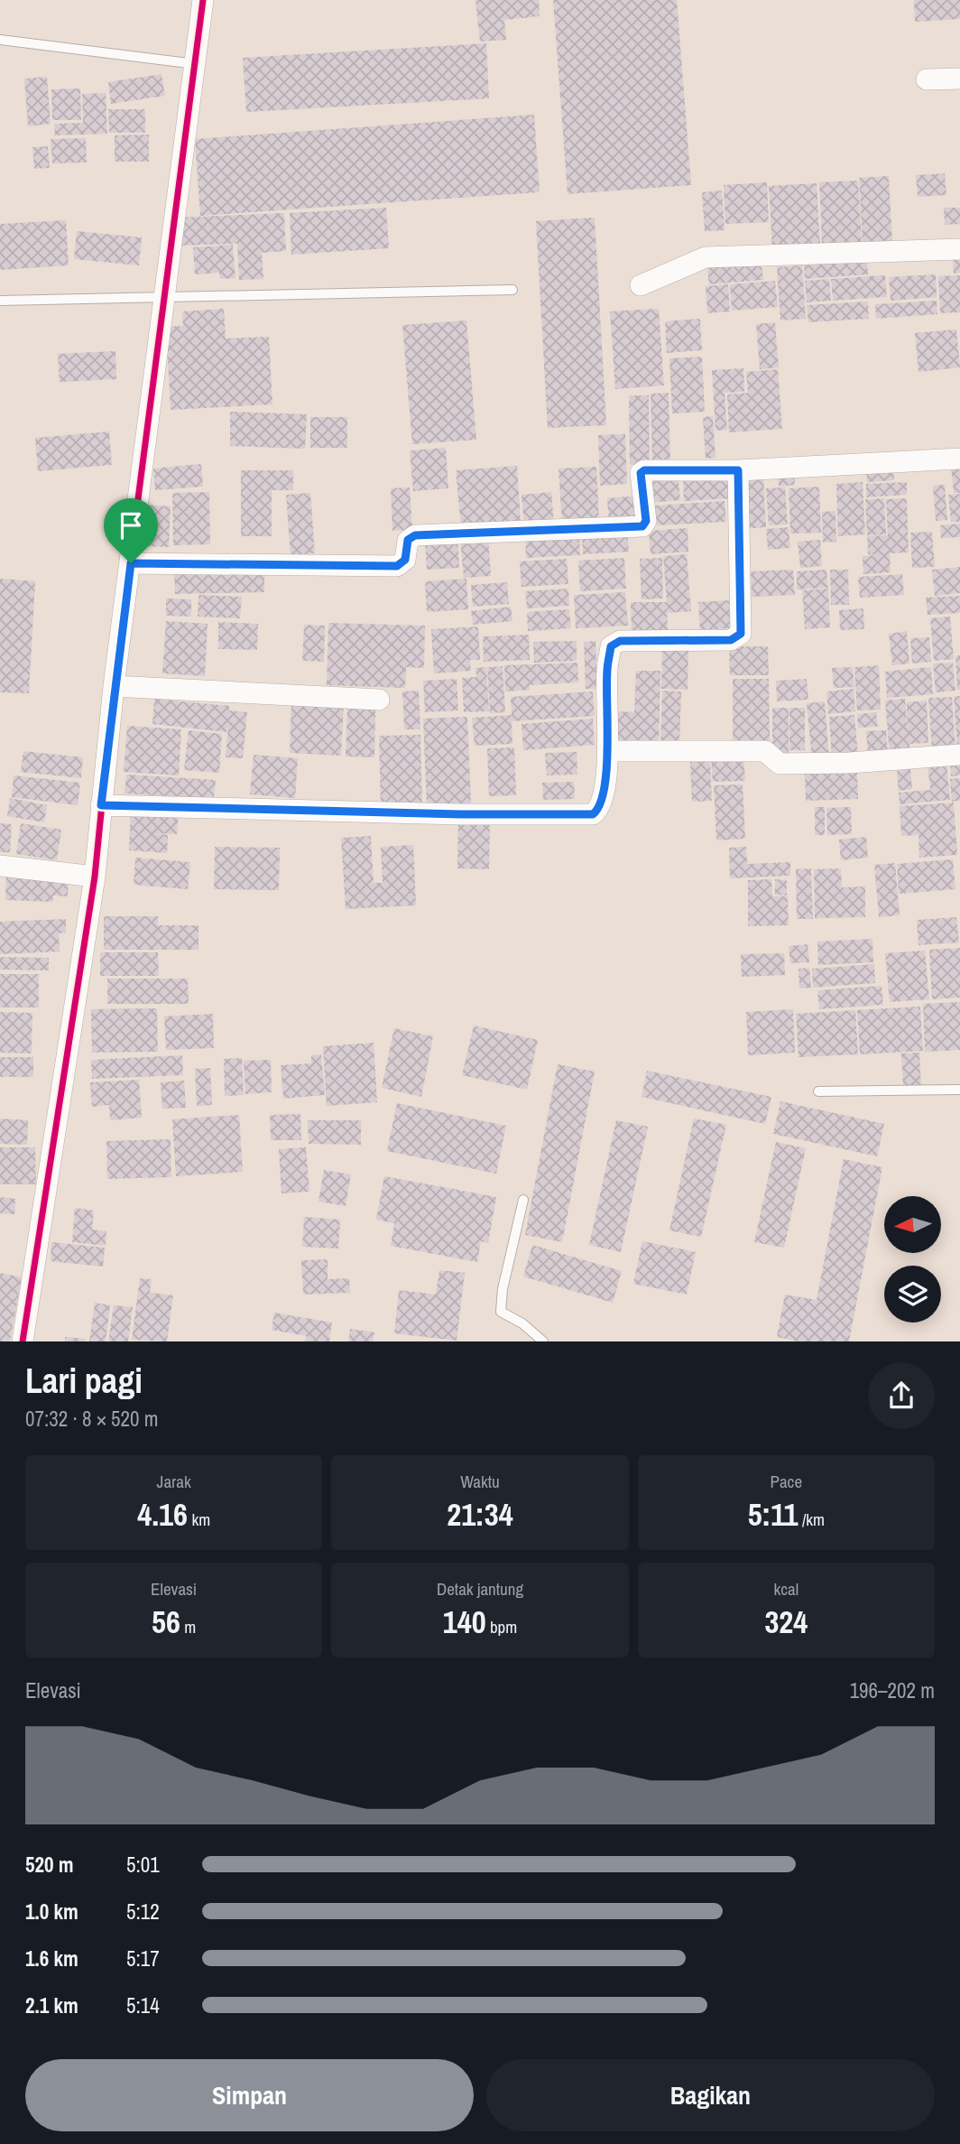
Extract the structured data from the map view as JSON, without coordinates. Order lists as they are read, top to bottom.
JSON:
{
  "north": "left",
  "page": {
    "heading": ["Lari pagi", "07:32 · 8 × 520 m"],
    "stats": [
      ["Jarak", "4.16 km"],
      ["Waktu", "21:34"],
      ["Pace", "5:11 /km"],
      ["Elevasi", "56 m"],
      ["Detak jantung", "140 bpm"],
      ["kcal", "324"]
    ],
    "chart": ["Elevasi", "196–202 m"],
    "list": [
      {
        "name": "520 m",
        "note": "5:01"
      },
      {
        "name": "1.0 km",
        "note": "5:12"
      },
      {
        "name": "1.6 km",
        "note": "5:17"
      },
      {
        "name": "2.1 km",
        "note": "5:14"
      }
    ],
    "buttons": ["Simpan", "Bagikan"]
  }
}
